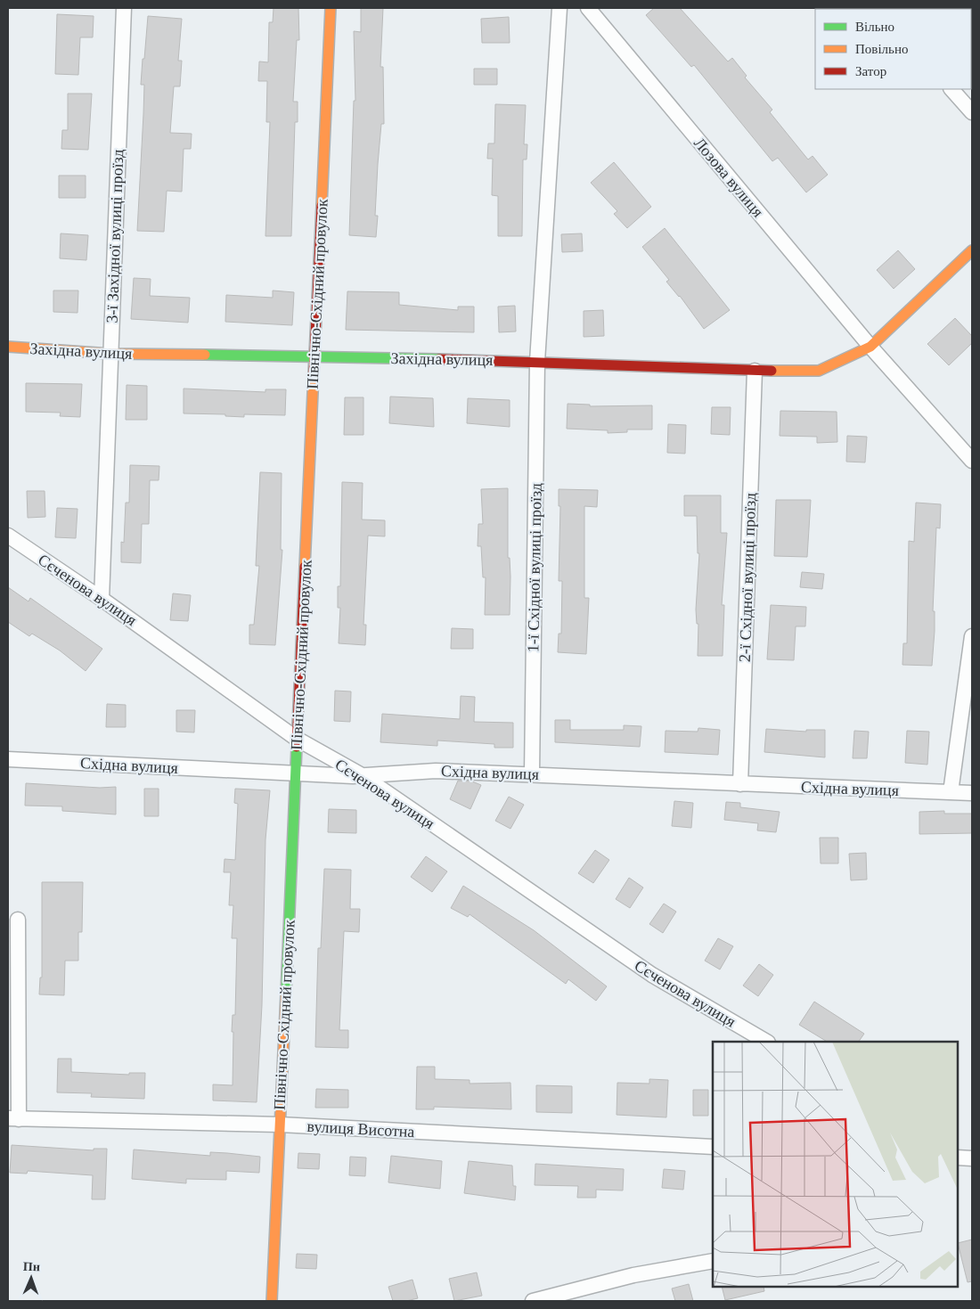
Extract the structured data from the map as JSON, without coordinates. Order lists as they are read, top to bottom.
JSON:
{
  "streets": {
    "street": [
      "Лозова вулиця",
      "3-ї Західної вулиці проїзд",
      "Північно-Східний провулок",
      "Західна вулиця",
      "1-ї Східної вулиці проїзд",
      "2-ї Східної вулиці проїзд",
      "Сєченова вулиця",
      "Східна вулиця",
      "вулиця Висотна"
    ]
  },
  "crossings": [
    ["Лозова вулиця", "Західна вулиця"],
    ["3-ї Західної вулиці проїзд", "Західна вулиця"],
    ["3-ї Західної вулиці проїзд", "Сєченова вулиця"],
    ["Північно-Східний провулок", "Західна вулиця"],
    ["Північно-Східний провулок", "Сєченова вулиця"],
    ["Північно-Східний провулок", "Східна вулиця"],
    ["Північно-Східний провулок", "вулиця Висотна"],
    ["Західна вулиця", "1-ї Східної вулиці проїзд"],
    ["Західна вулиця", "2-ї Східної вулиці проїзд"],
    ["1-ї Східної вулиці проїзд", "Східна вулиця"],
    ["2-ї Східної вулиці проїзд", "Східна вулиця"],
    ["Сєченова вулиця", "Східна вулиця"]
  ],
  "legend": ["Вільно", "Повільно", "Затор"],
  "north": "top"
}
